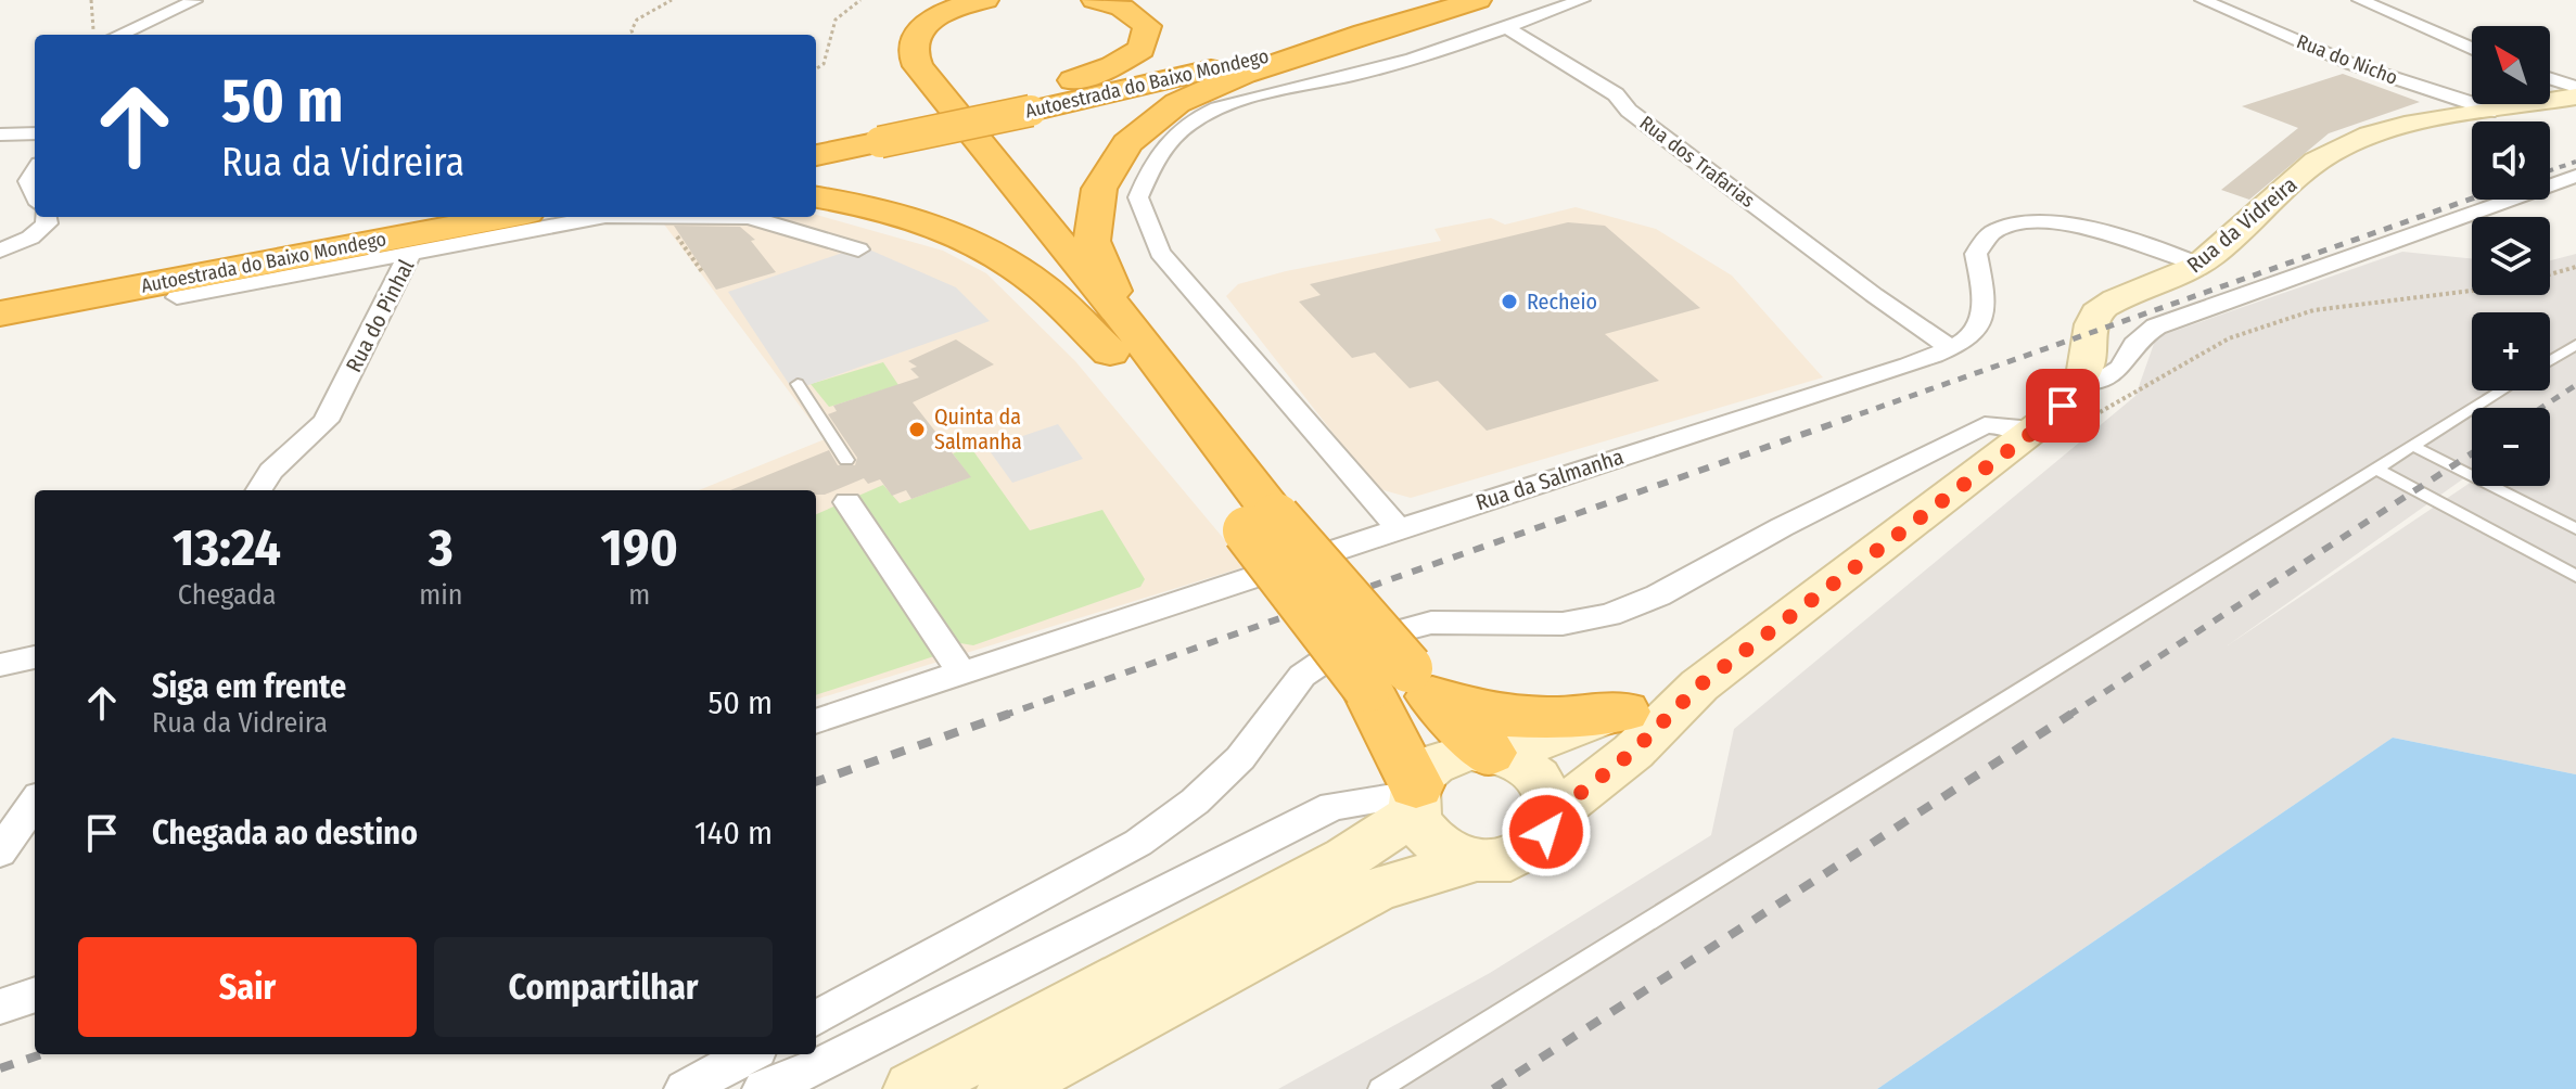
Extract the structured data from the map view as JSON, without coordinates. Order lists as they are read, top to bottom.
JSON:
{
  "streets": {
    "highway": ["Autoestrada do Baixo Mondego"],
    "street": [
      "Rua do Nicho",
      "Rua dos Trafarias",
      "Rua da Vidreira",
      "Rua do Pinhal",
      "Rua da Salmanha"
    ]
  },
  "crossings": [
    ["Rua do Nicho", "Rua da Vidreira"],
    ["Rua dos Trafarias", "Rua da Salmanha"],
    ["Rua da Vidreira", "Rua da Salmanha"]
  ],
  "places": ["Recheio", "Quinta da Salmanha"],
  "north": "top left",
  "page": {
    "map_buttons": ["+", "−"],
    "turn": ["50 m", "Rua da Vidreira"],
    "eta": [
      "13:24",
      "Chegada",
      "3",
      "min",
      "190",
      "m"
    ],
    "list": [
      {
        "name": "Siga em frente",
        "note": "Rua da Vidreira",
        "value": "50 m"
      },
      {
        "name": "Chegada ao destino",
        "value": "140 m"
      }
    ],
    "buttons": ["Sair", "Compartilhar"]
  }
}
